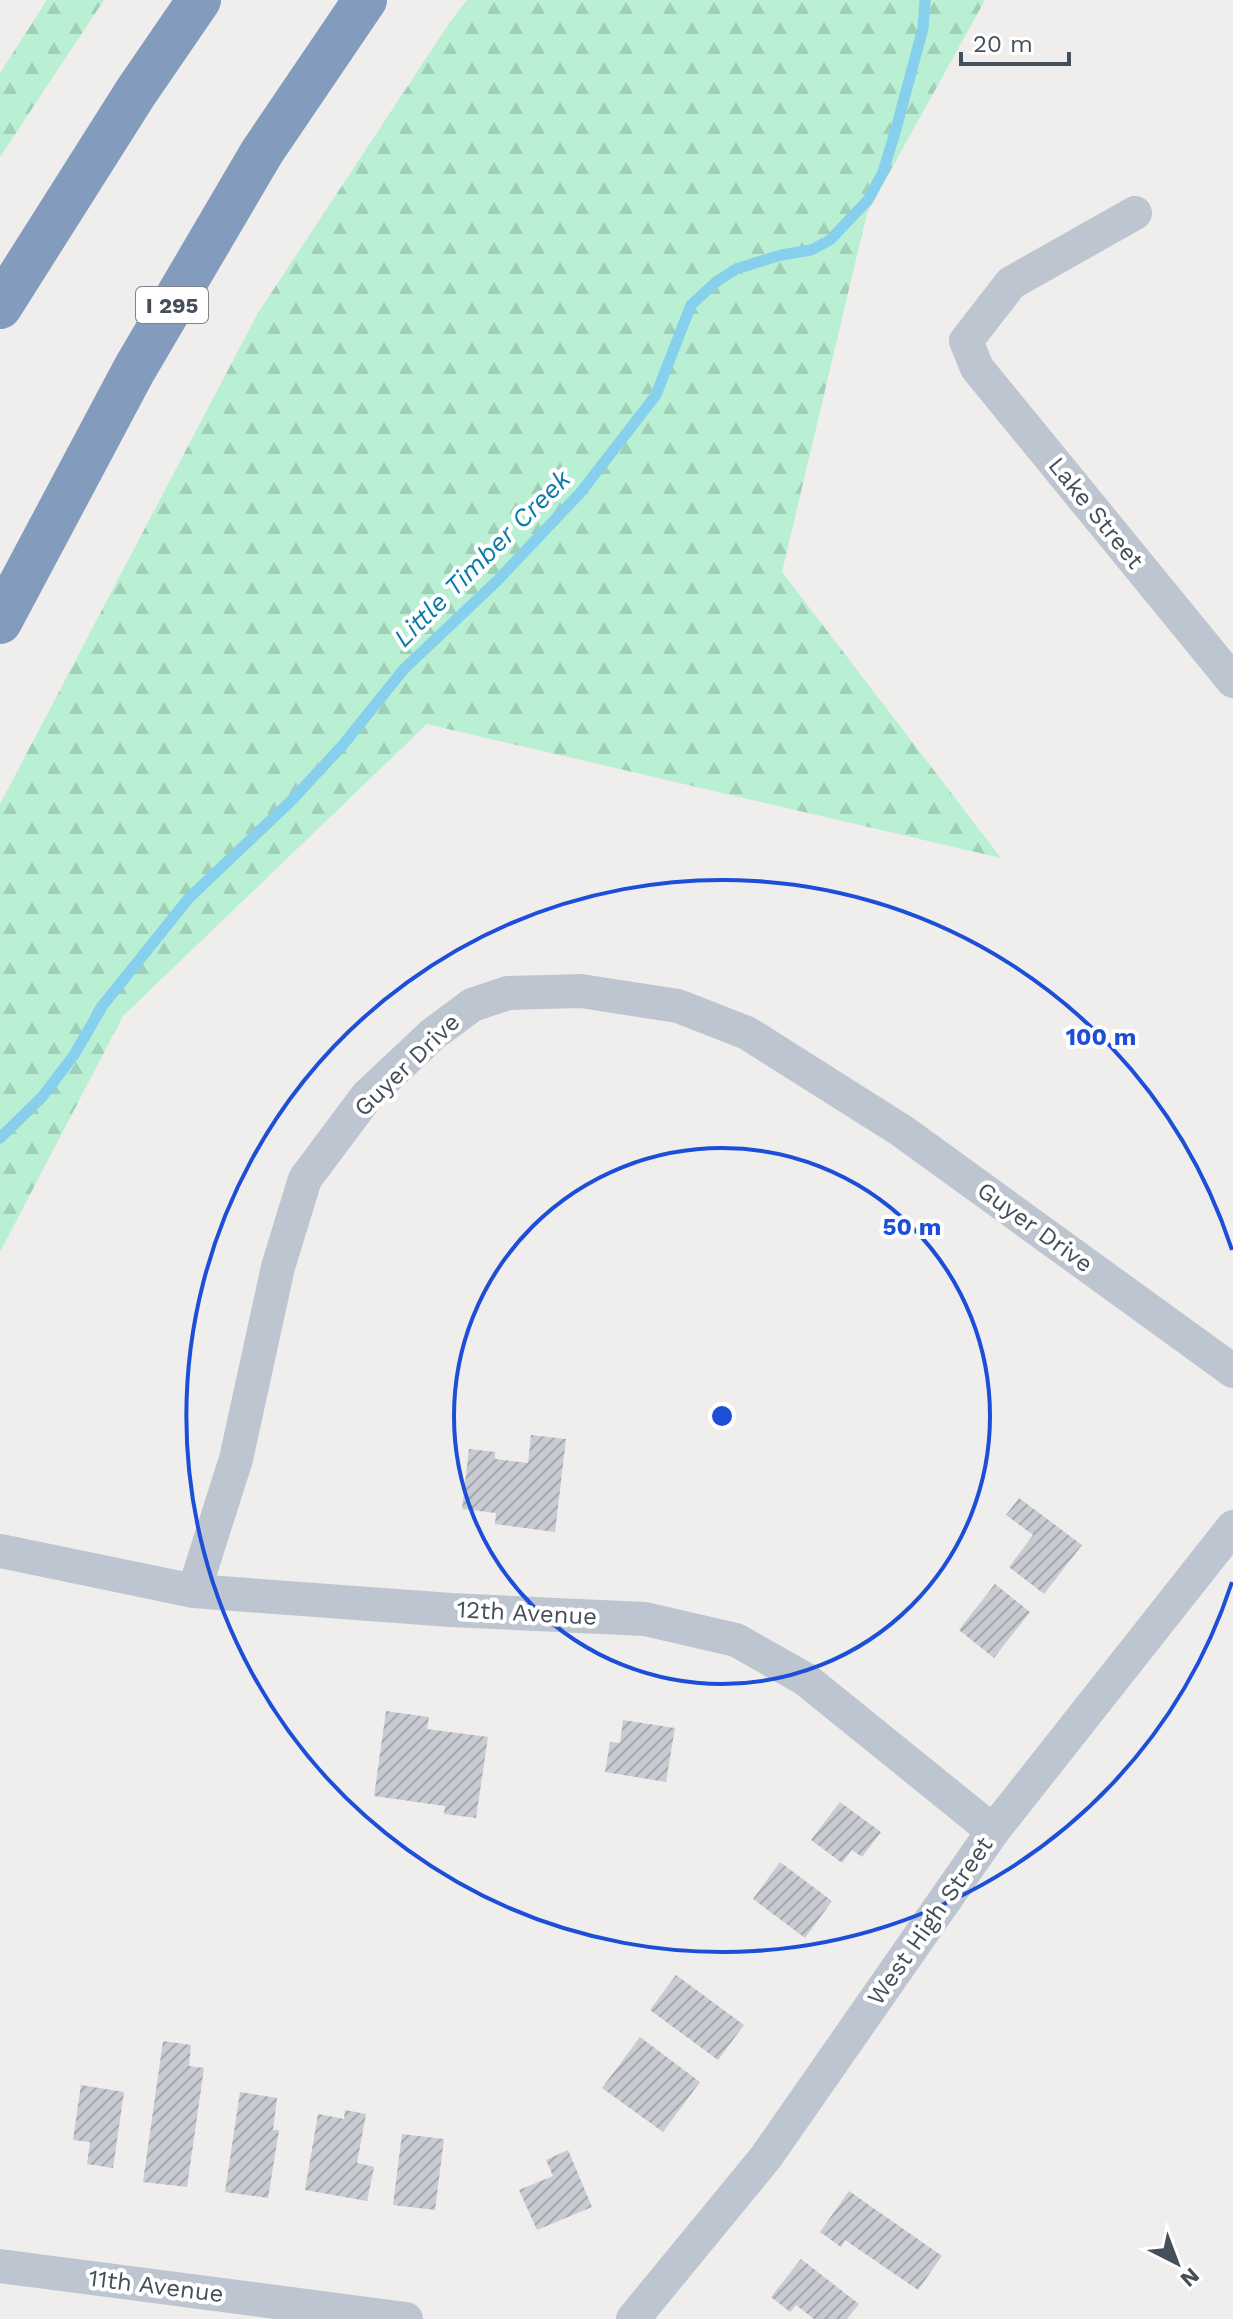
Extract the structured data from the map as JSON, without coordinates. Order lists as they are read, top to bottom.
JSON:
{
  "streets": {
    "highway": ["I 295"],
    "street": [
      "Lake Street",
      "Guyer Drive",
      "12th Avenue",
      "West High Street",
      "11th Avenue"
    ]
  },
  "crossings": [
    ["Guyer Drive", "12th Avenue"],
    ["12th Avenue", "West High Street"]
  ],
  "water": ["Little Timber Creek"],
  "scale_bar": "20 m",
  "north": "bottom right",
  "rings": ["100 m", "50 m"]
}
